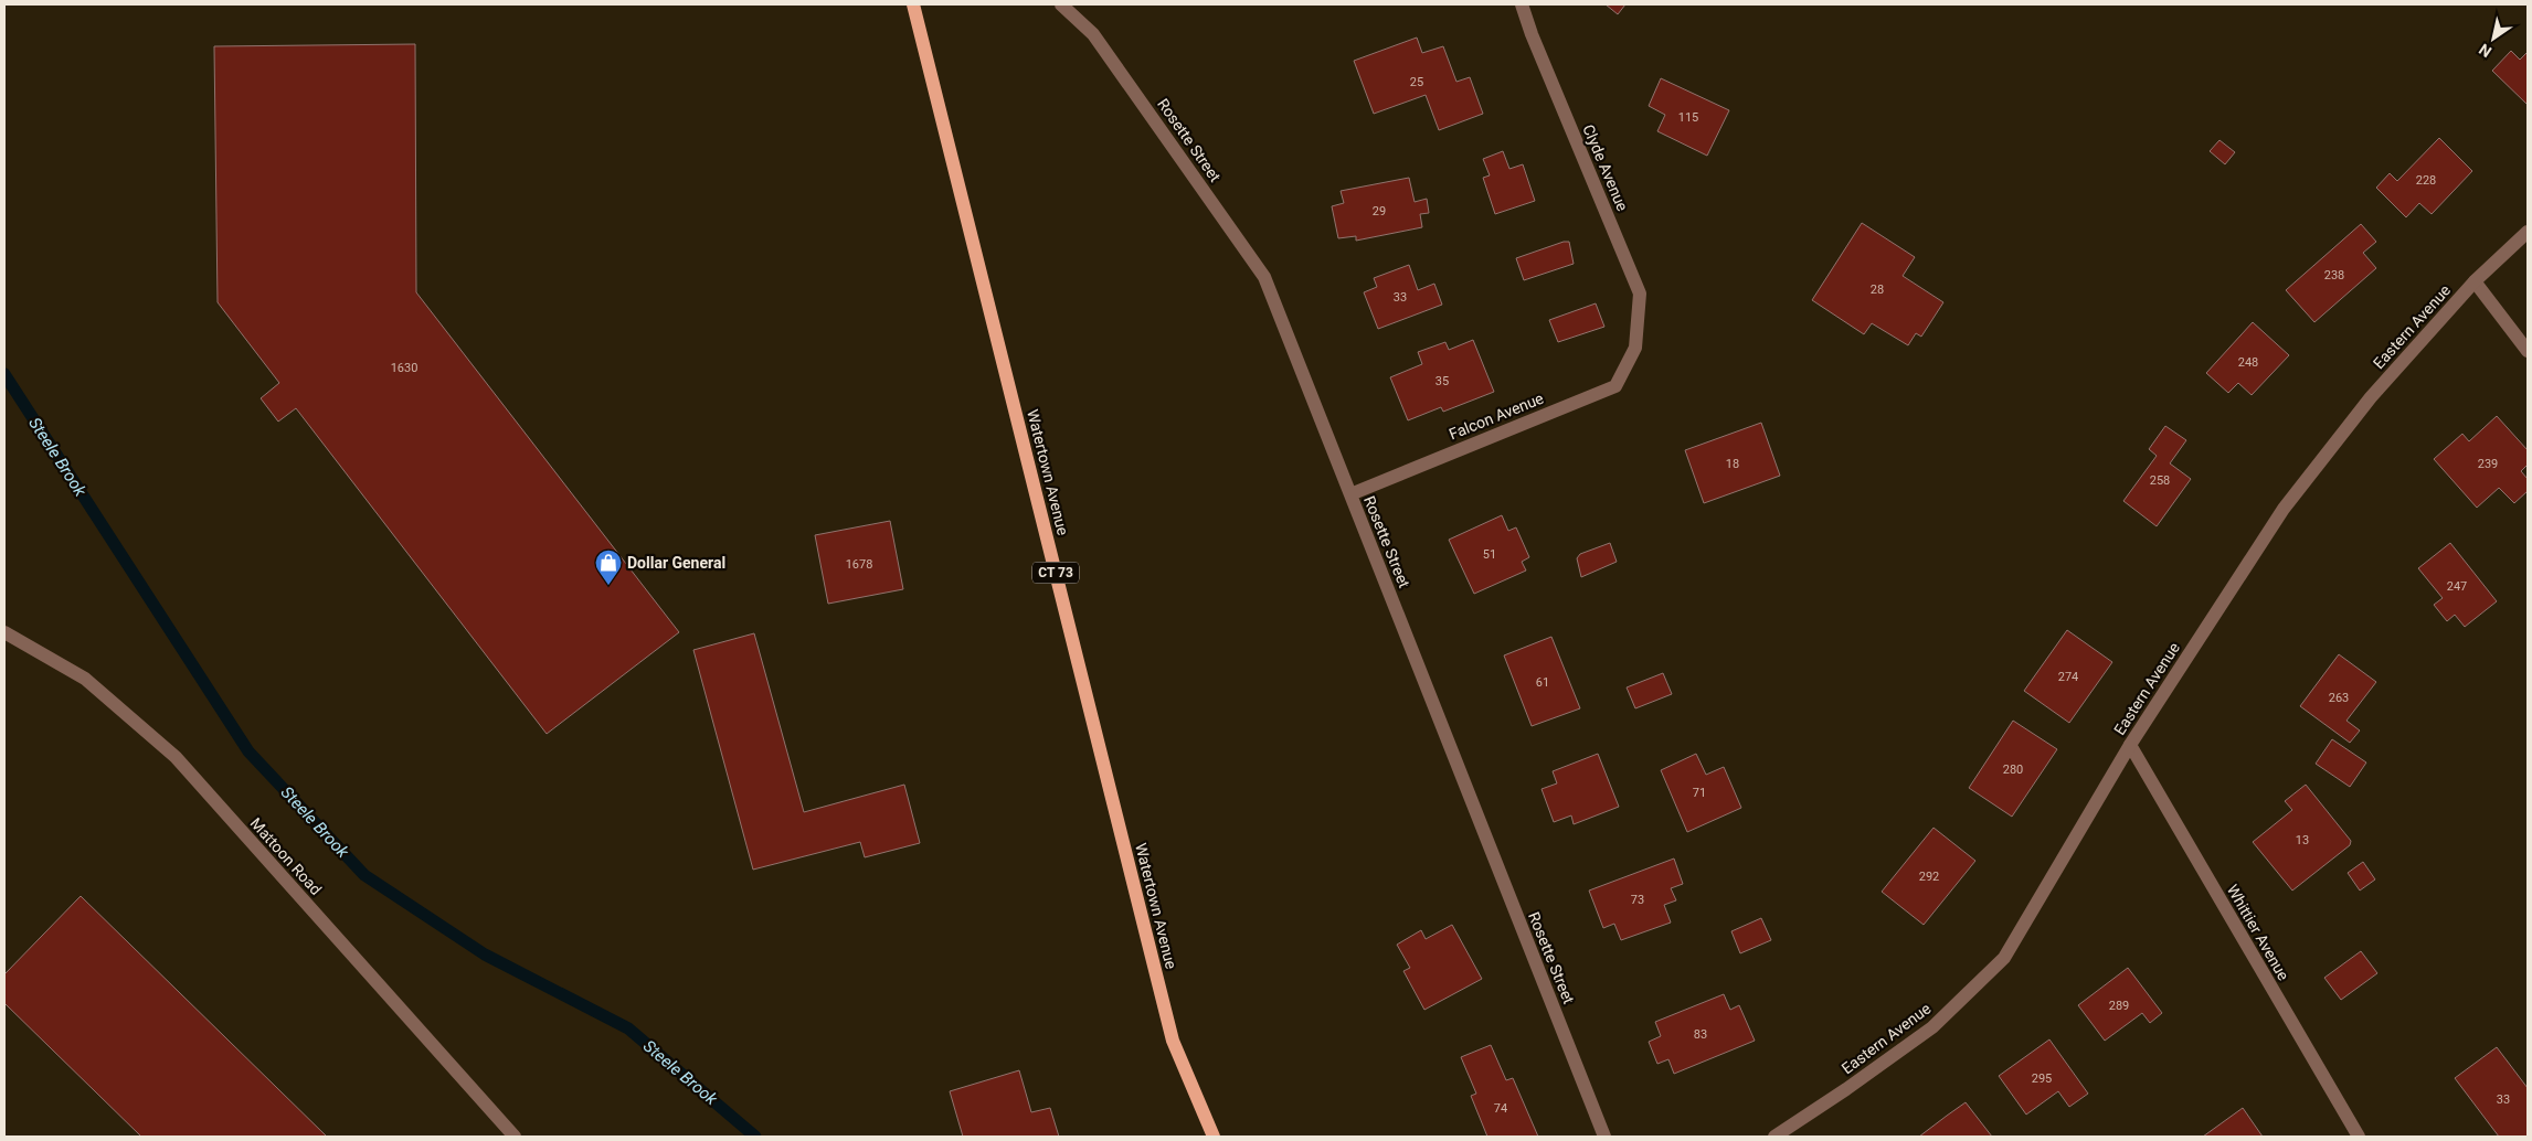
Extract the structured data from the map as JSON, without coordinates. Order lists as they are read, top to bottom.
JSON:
{
  "streets": {
    "main road": ["Watertown Avenue", "CT 73"],
    "street": [
      "Rosette Street",
      "Clyde Avenue",
      "Eastern Avenue",
      "Falcon Avenue",
      "Mattoon Road",
      "Whittier Avenue"
    ]
  },
  "crossings": [
    ["Rosette Street", "Falcon Avenue"],
    ["Clyde Avenue", "Falcon Avenue"],
    ["Eastern Avenue", "Whittier Avenue"]
  ],
  "water": ["Steele Brook"],
  "places": {
    "shop": ["Dollar General"]
  },
  "house_numbers": [
    "25",
    "115",
    "228",
    "29",
    "238",
    "28",
    "33",
    "248",
    "1630",
    "35",
    "18",
    "239",
    "258",
    "51",
    "1678",
    "247",
    "274",
    "61",
    "263",
    "280",
    "71",
    "13",
    "292",
    "73",
    "289",
    "83",
    "295",
    "33",
    "74"
  ],
  "north": "bottom left"
}
